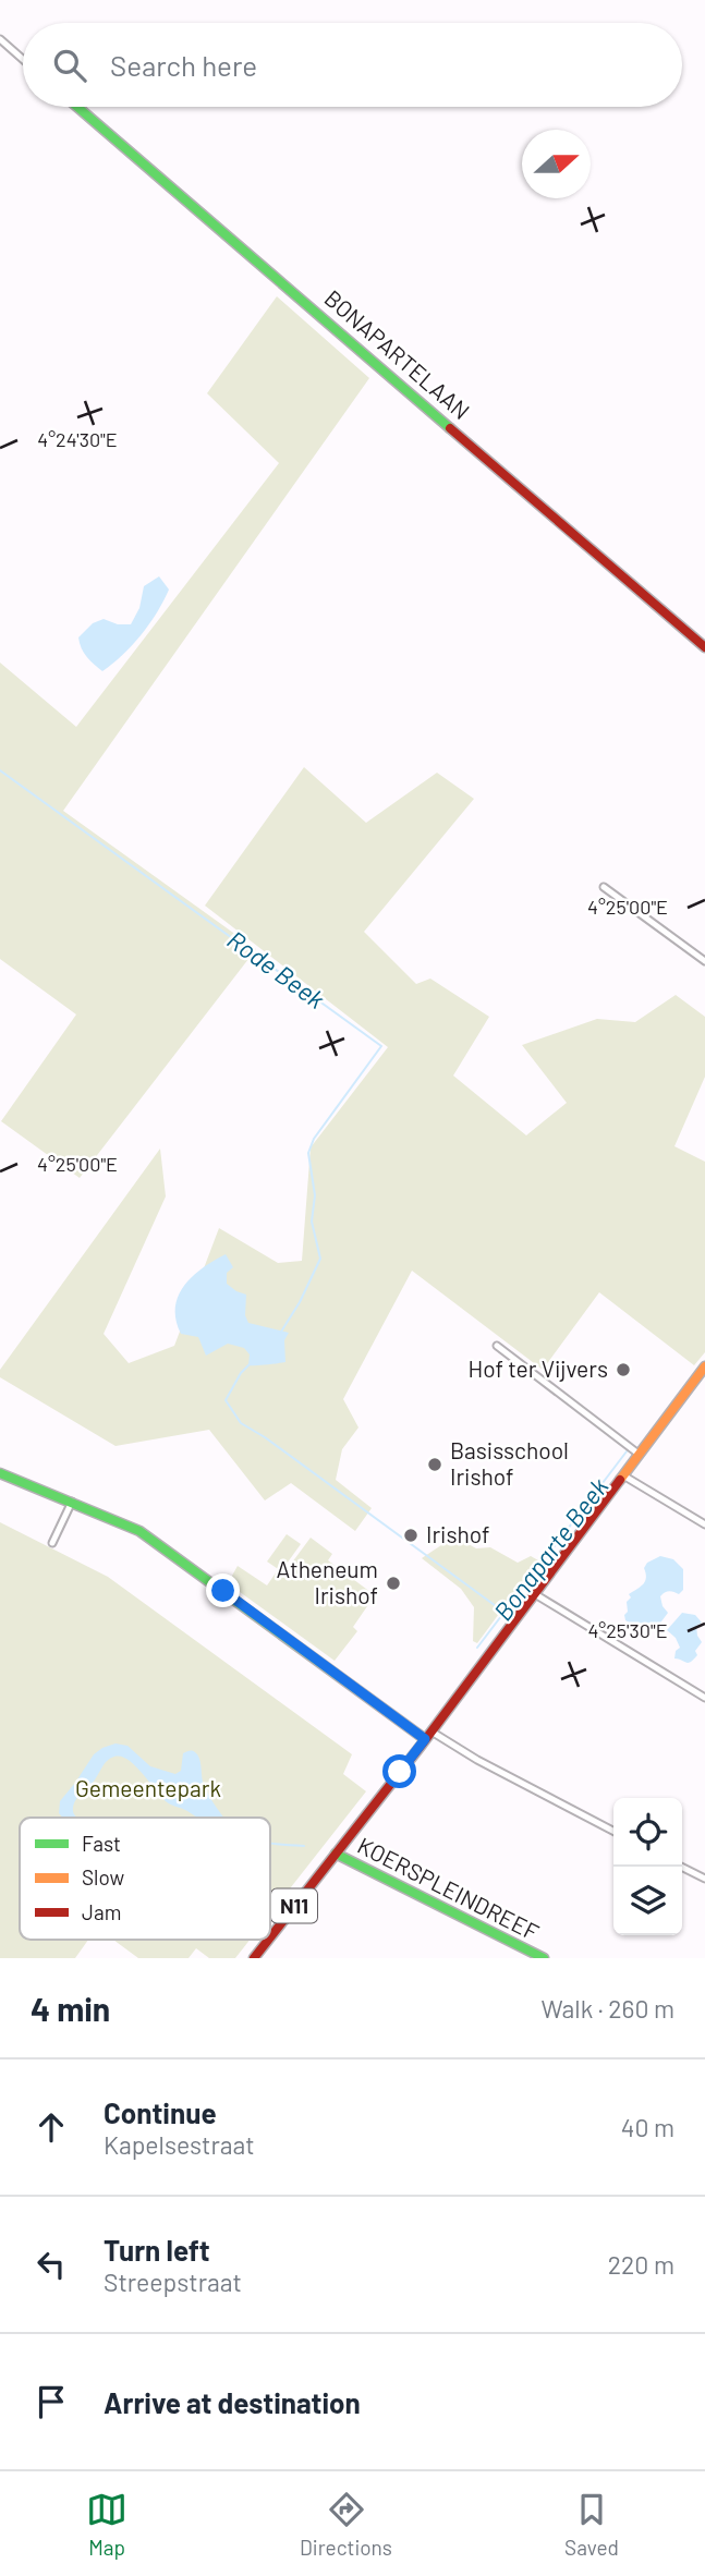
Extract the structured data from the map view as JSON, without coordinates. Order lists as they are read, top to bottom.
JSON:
{
  "streets": {
    "street": ["BONAPARTELAAN", "KOERSPLEINDREEF", "N11"]
  },
  "crossings": [
    ["KOERSPLEINDREEF", "N11"]
  ],
  "water": ["Rode Beek", "Bonaparte Beek"],
  "parks": ["Gemeentepark"],
  "places": [
    "Hof ter Vijvers",
    "Basisschool Irishof",
    "Irishof",
    "Atheneum Irishof"
  ],
  "legend": ["Fast", "Slow", "Jam"],
  "north": "right",
  "page": {
    "search": "Search here",
    "heading": ["4 min", "Walk · 260 m"],
    "list": [
      ["Continue", "Kapelsestraat", "40 m"],
      ["Turn left", "Streepstraat", "220 m"],
      "Arrive at destination"
    ],
    "nav": ["Map", "Directions", "Saved"]
  },
  "coordinates": ["4°24'30\"E", "4°25'00\"E", "4°25'30\"E"]
}
